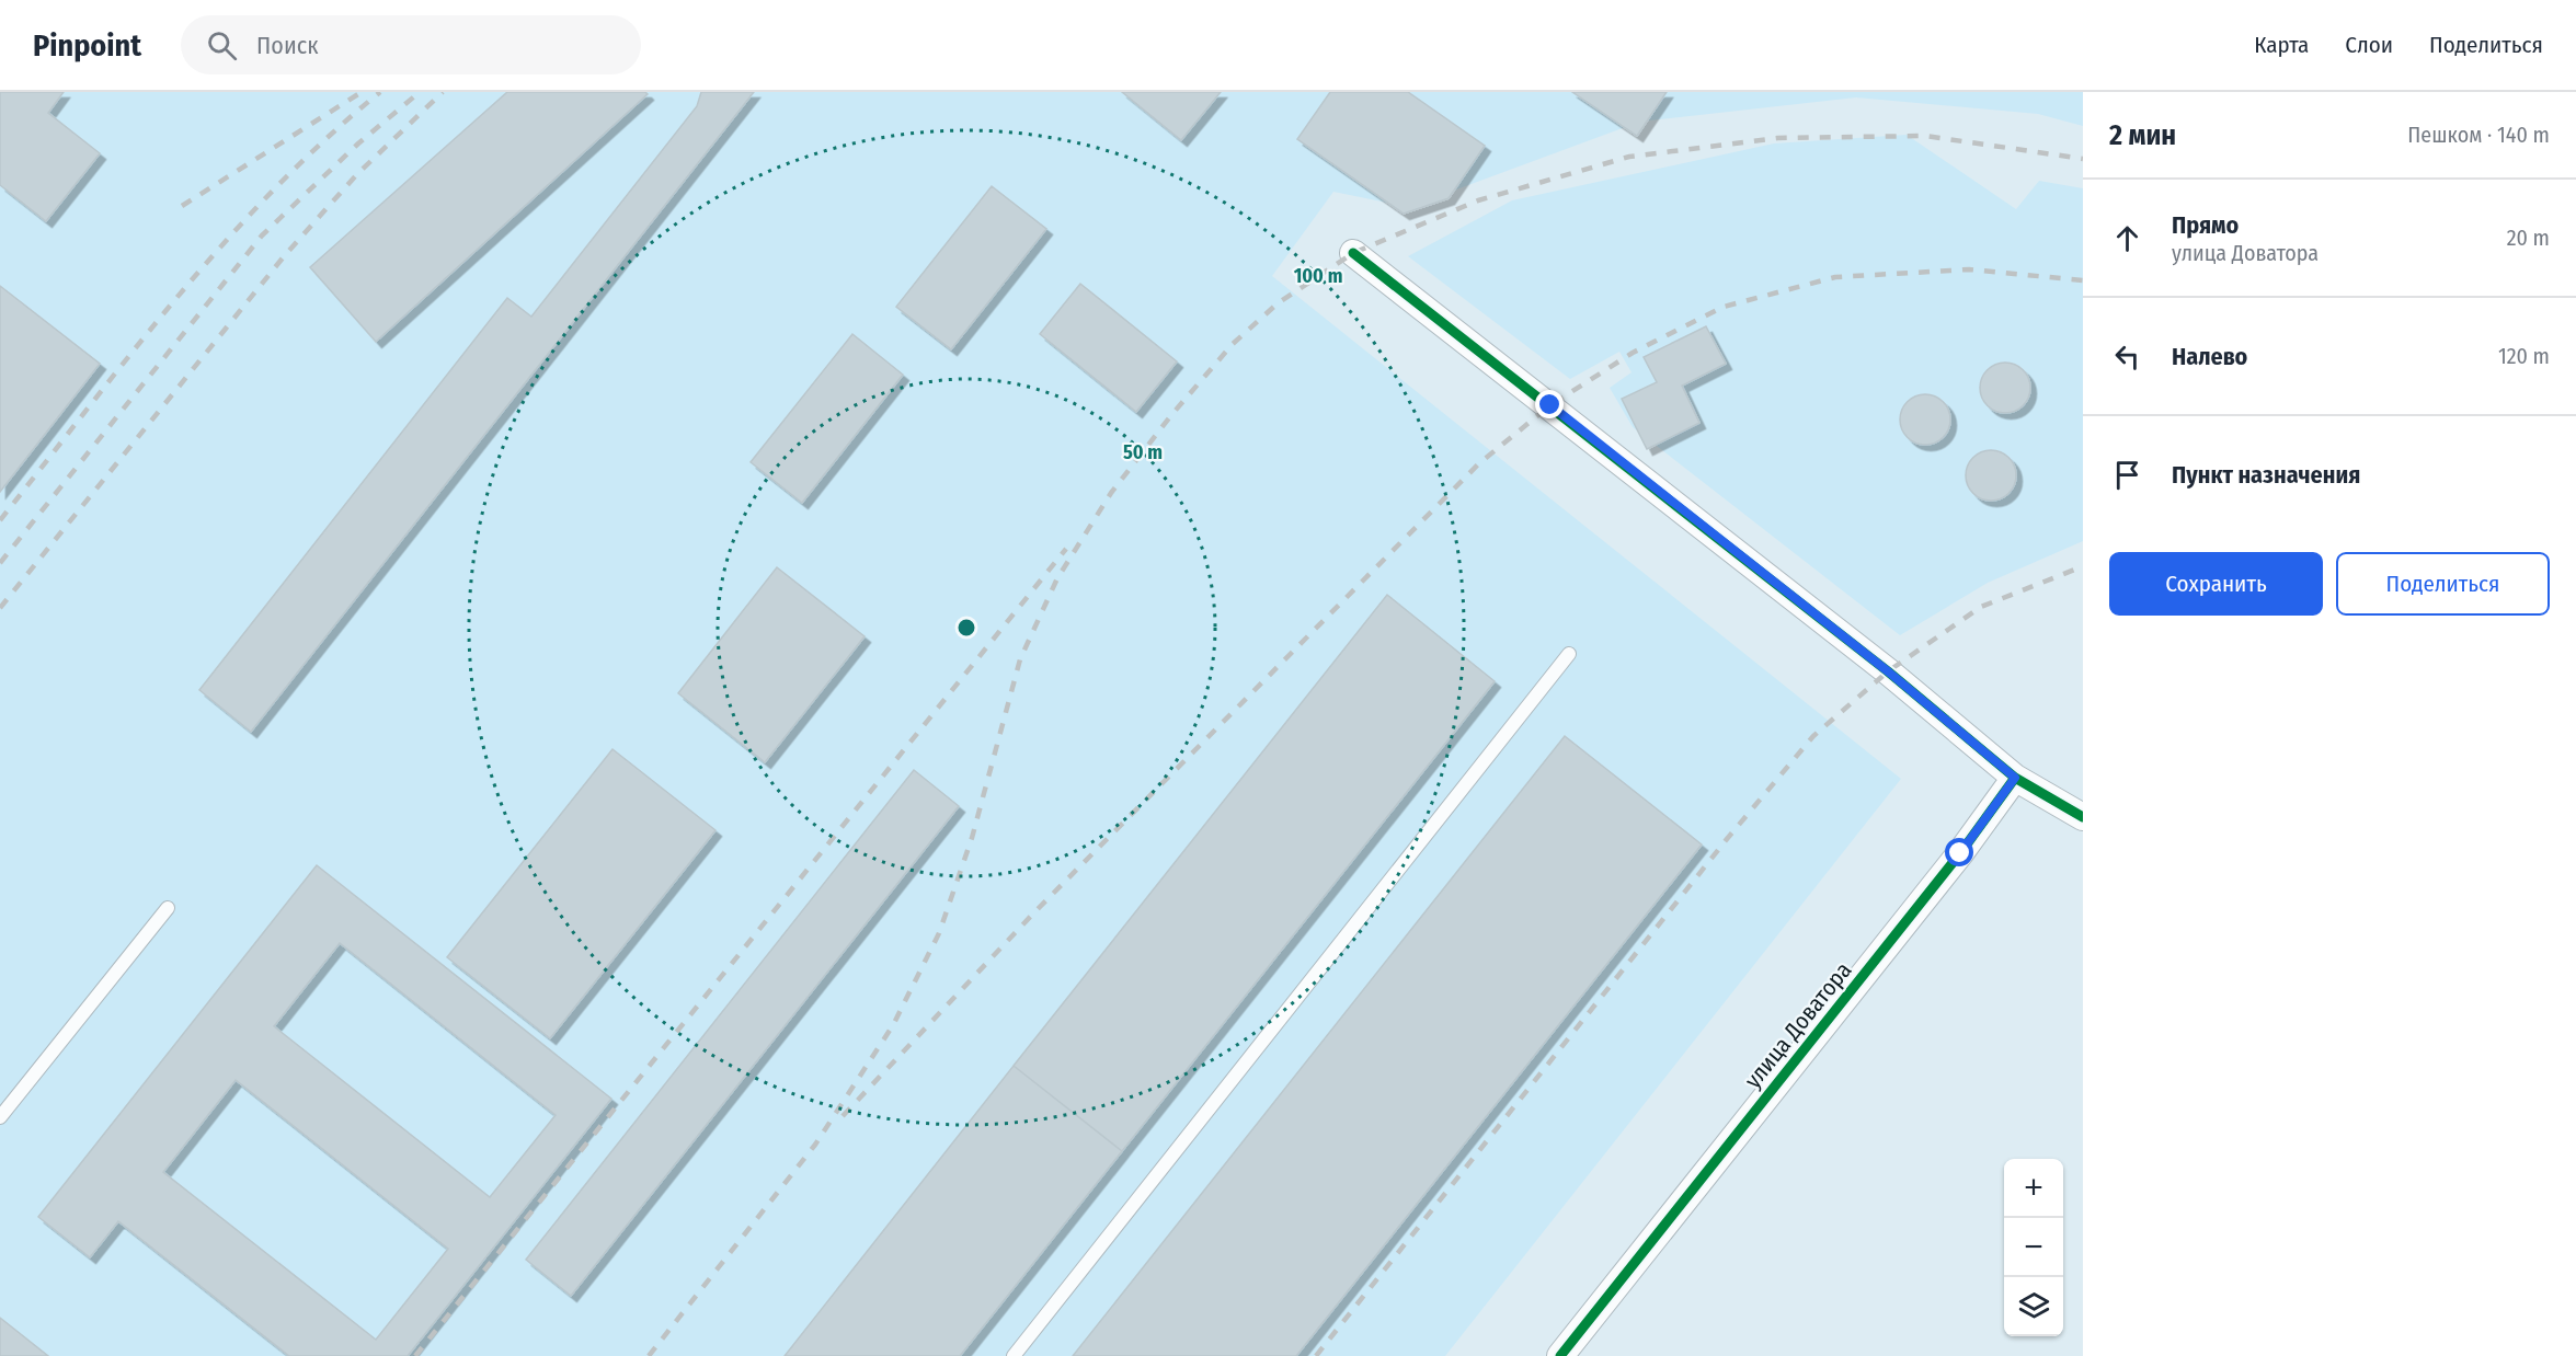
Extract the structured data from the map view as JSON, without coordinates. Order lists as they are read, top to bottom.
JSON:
{
  "streets": {
    "street": ["улица Доватора"]
  },
  "page": {
    "header": "Pinpoint",
    "search": "Поиск",
    "nav": ["Карта", "Слои", "Поделиться"],
    "heading": ["2 мин", "Пешком · 140 m"],
    "list": [
      ["Прямо", "улица Доватора", "20 m"],
      ["Налево", "120 m"],
      "Пункт назначения"
    ],
    "buttons": ["Сохранить", "Поделиться"],
    "map_buttons": ["+", "−"]
  },
  "rings": ["100 m", "50 m"]
}
